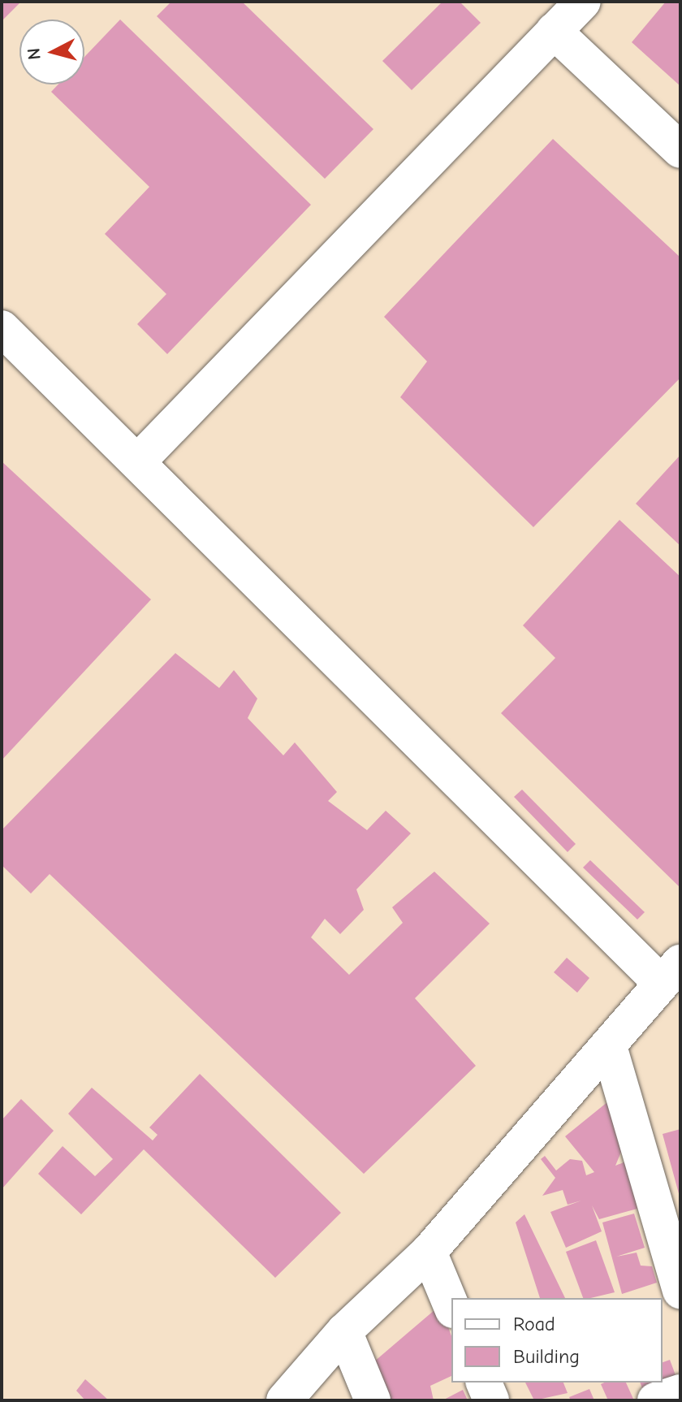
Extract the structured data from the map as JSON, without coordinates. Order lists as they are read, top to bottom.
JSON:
{
  "legend": ["Road", "Building"],
  "north": "left"
}
